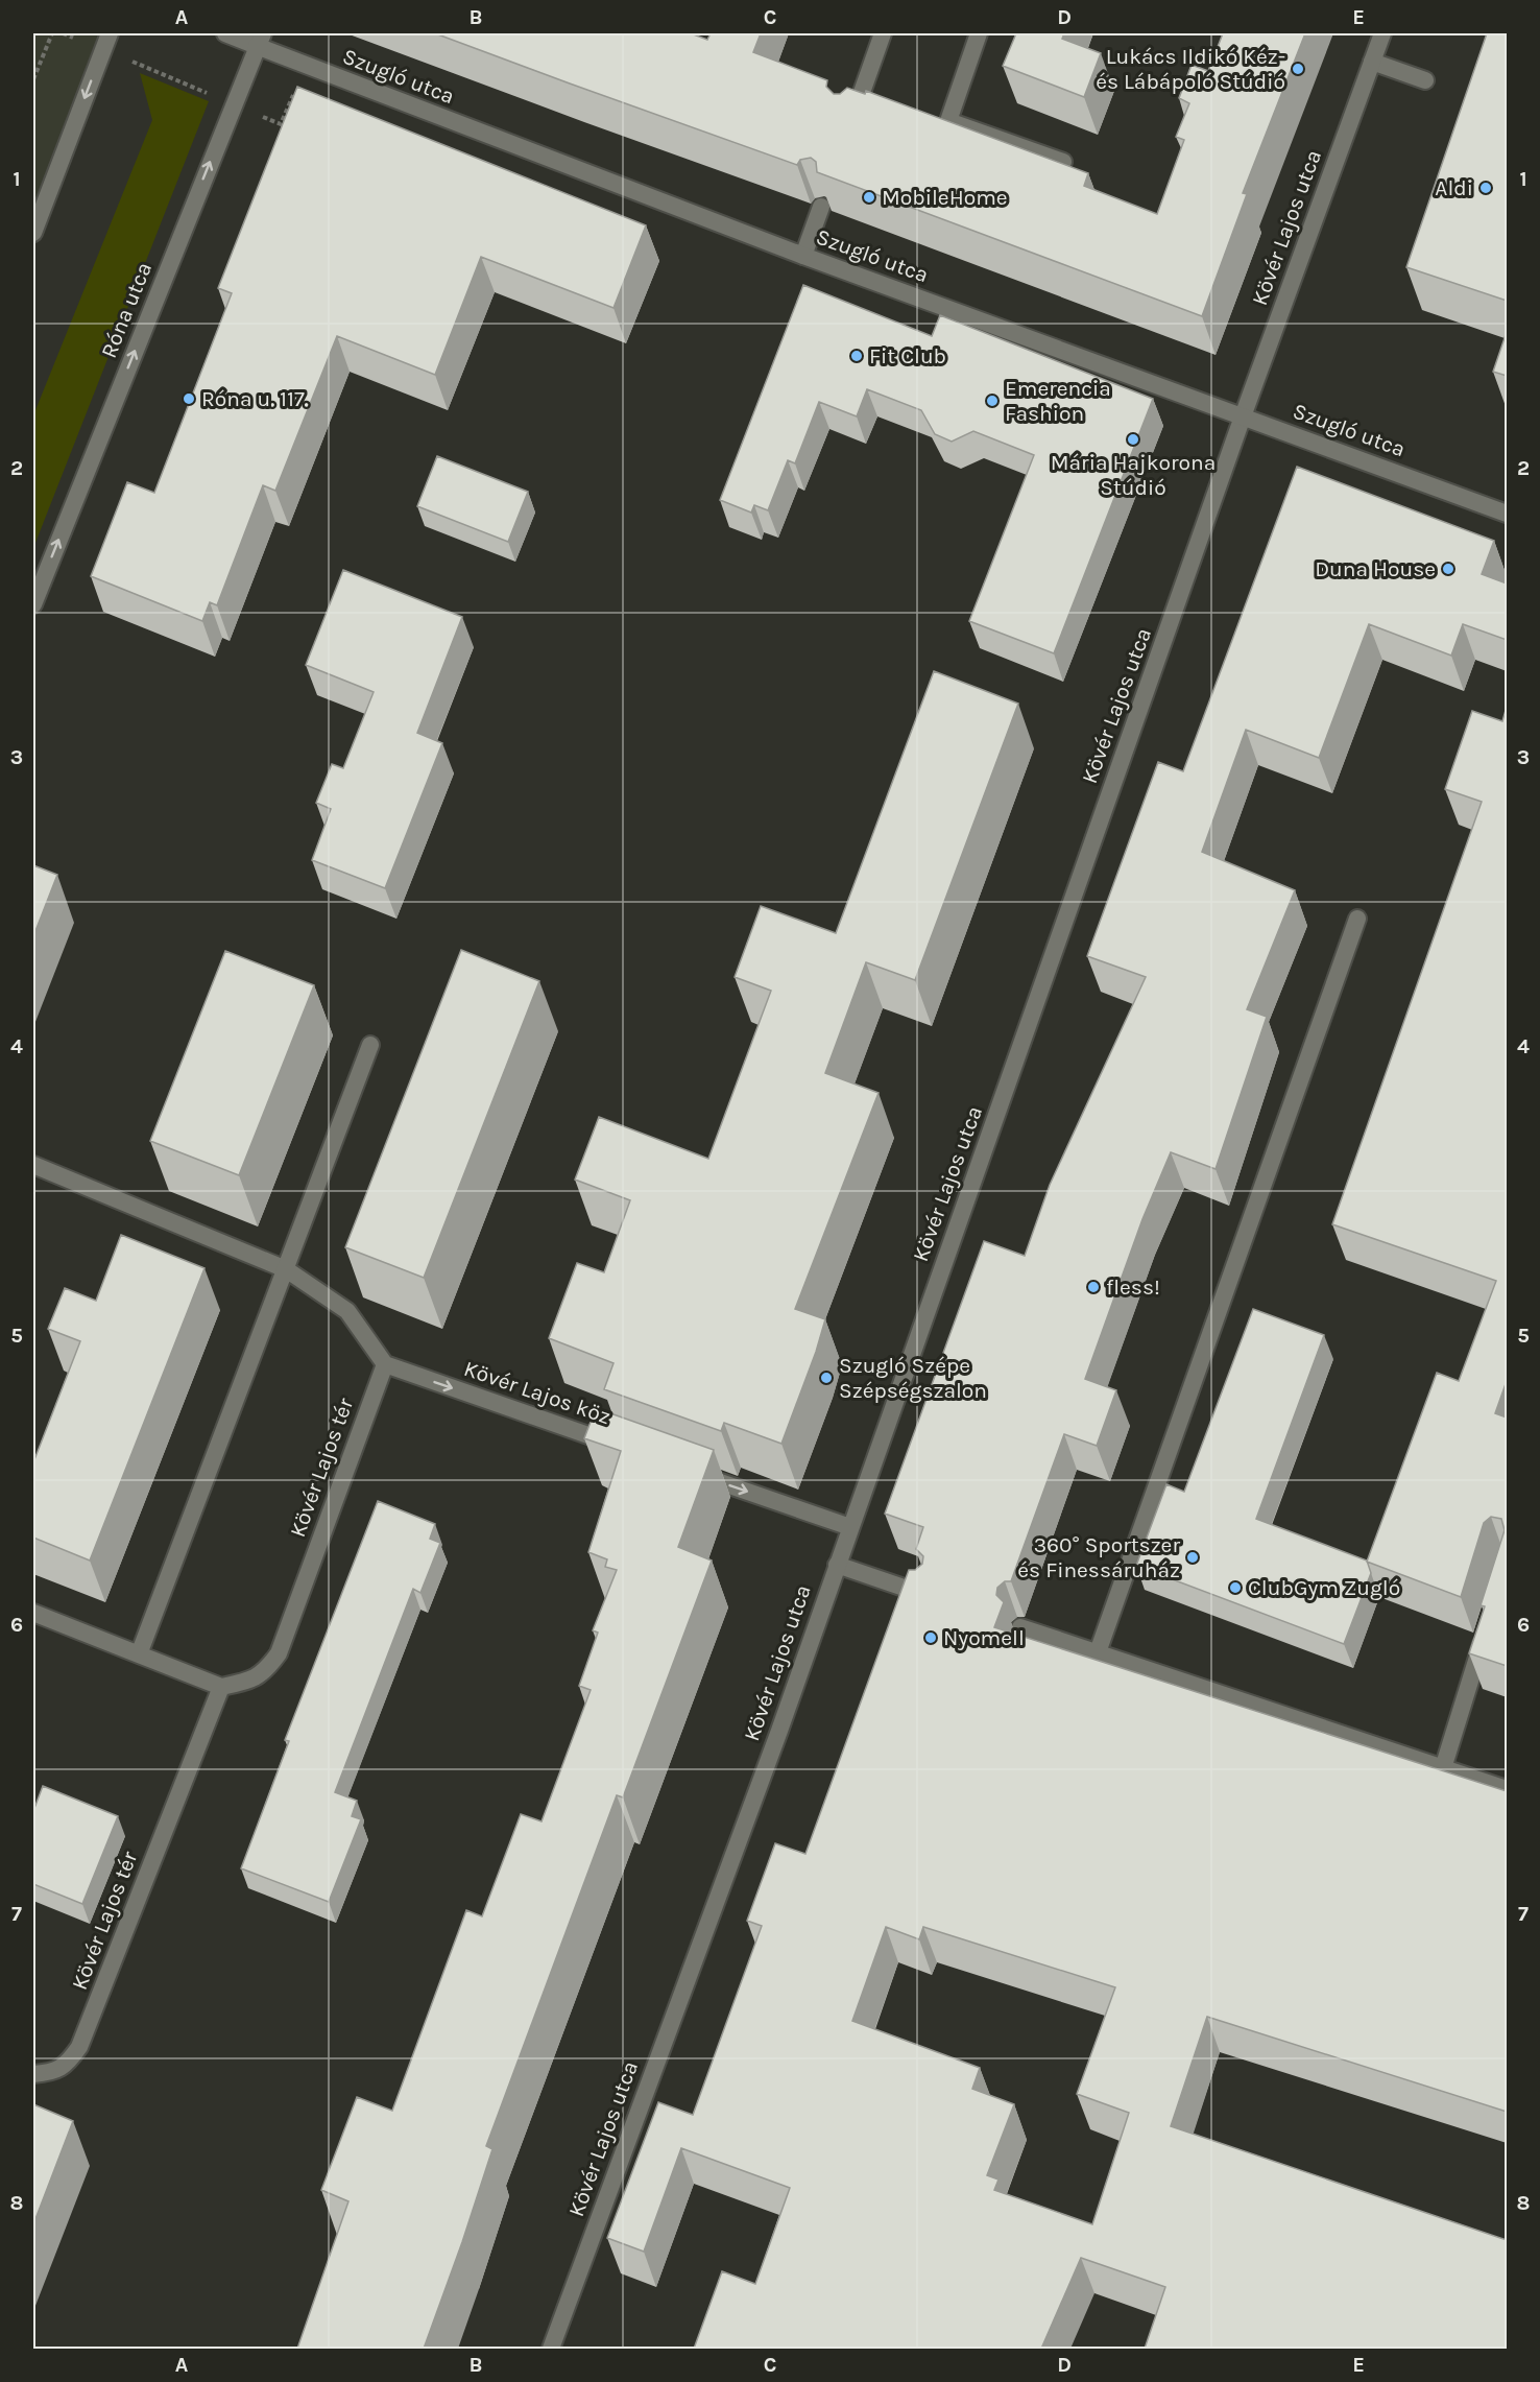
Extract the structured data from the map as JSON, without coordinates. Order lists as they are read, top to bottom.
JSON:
{
  "streets": {
    "street": [
      "Szugló utca",
      "Kövér Lajos utca",
      "Róna utca",
      "Kövér Lajos köz",
      "Kövér Lajos tér"
    ]
  },
  "crossings": [
    ["Szugló utca", "Kövér Lajos utca"],
    ["Szugló utca", "Róna utca"],
    ["Kövér Lajos köz", "Kövér Lajos tér"]
  ],
  "one_way": ["Kövér Lajos köz"],
  "places": [
    "Lukács Ildikó Kéz- és Lábápoló Stúdió",
    "Aldi",
    "MobileHome",
    "Fit Club",
    "Róna u. 117.",
    "Emerencia Fashion",
    "Mária Hajkorona Stúdió",
    "Duna House",
    "fless!",
    "Szugló Szépe Szépségszalon",
    "360° Sportszer és Finessáruház",
    "ClubGym Zugló",
    "Nyomell"
  ],
  "grid": {
    "columns": [
      "A",
      "B",
      "C",
      "D",
      "E"
    ],
    "rows": [
      "1",
      "2",
      "3",
      "4",
      "5",
      "6",
      "7",
      "8"
    ]
  }
}
